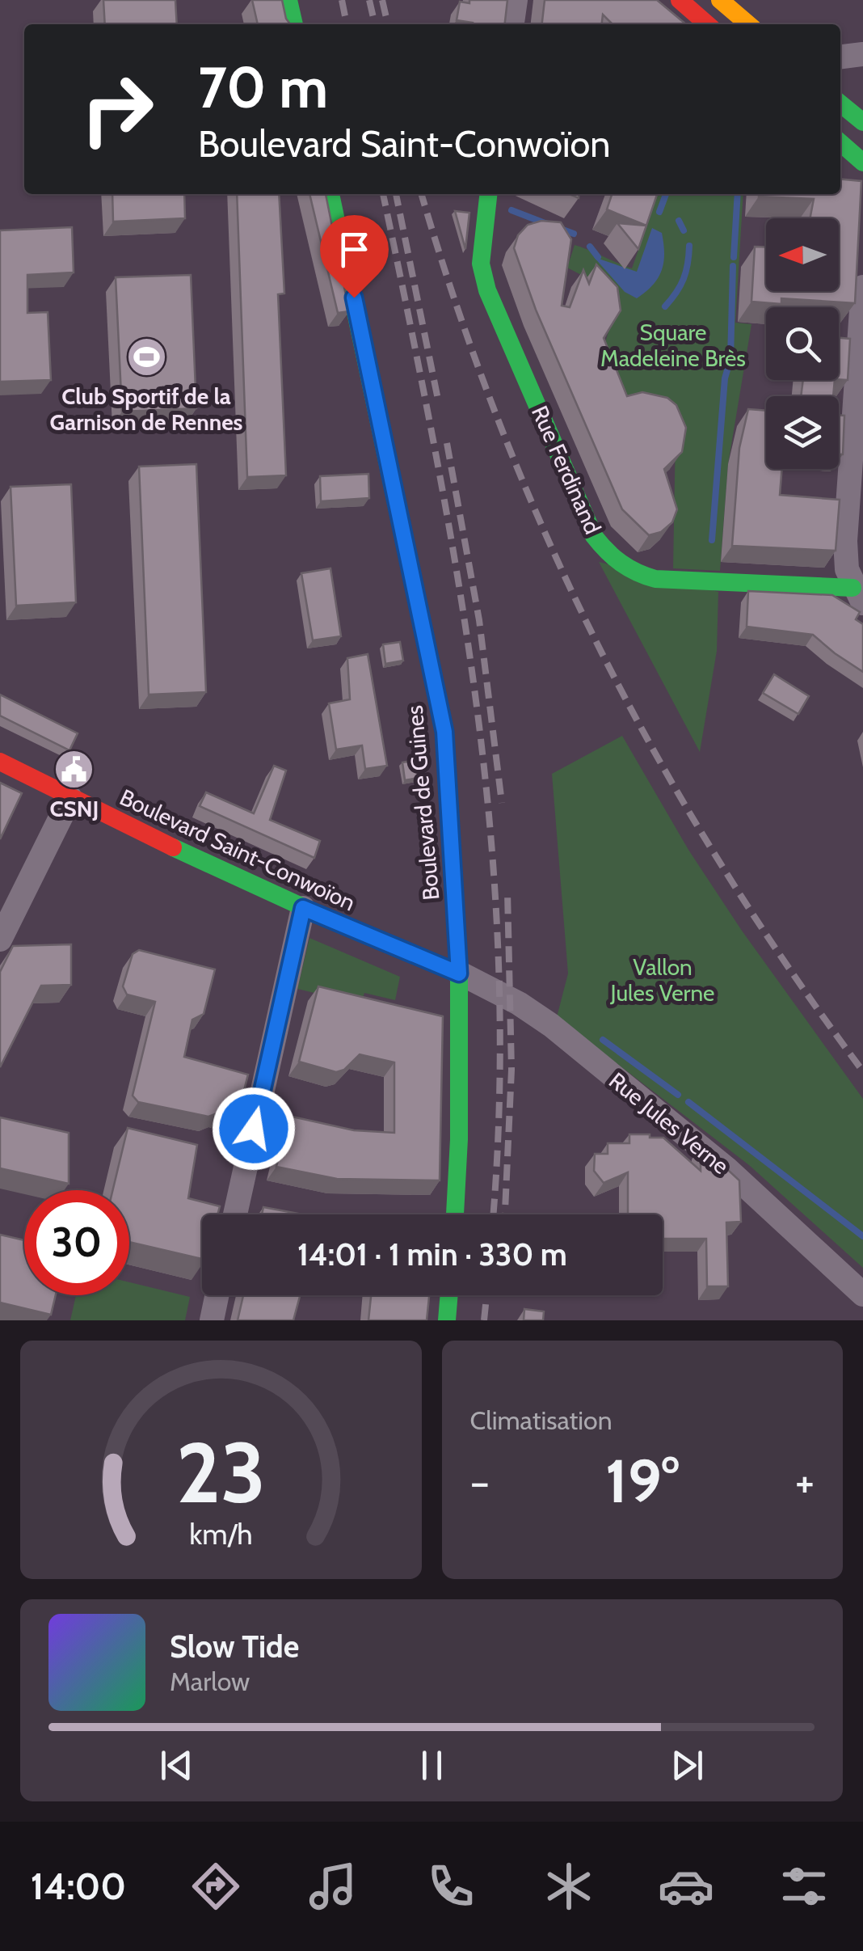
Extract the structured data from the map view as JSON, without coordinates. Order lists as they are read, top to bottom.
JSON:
{
  "streets": {
    "street": [
      "Rue Ferdinand",
      "Boulevard de Guines",
      "Boulevard Saint-Conwoïon",
      "Rue Jules Verne"
    ]
  },
  "crossings": [
    ["Boulevard de Guines", "Boulevard Saint-Conwoïon"],
    ["Boulevard de Guines", "Rue Jules Verne"],
    ["Boulevard Saint-Conwoïon", "Rue Jules Verne"]
  ],
  "parks": ["Square Madeleine Brès", "Vallon Jules Verne"],
  "places": {
    "sports": ["Club Sportif de la Garnison de Rennes"],
    "public building": ["CSNJ"]
  },
  "north": "left",
  "page": {
    "turn": ["70 m", "Boulevard Saint-Conwoïon"],
    "limit": "30",
    "trip": "14:01 · 1 min · 330 m",
    "tile": "Climatisation",
    "heat": ["−", "19°", "+"],
    "song": ["Slow Tide", "Marlow"],
    "tabs": "14:00",
    "gauge": ["23", "km/h"]
  }
}
